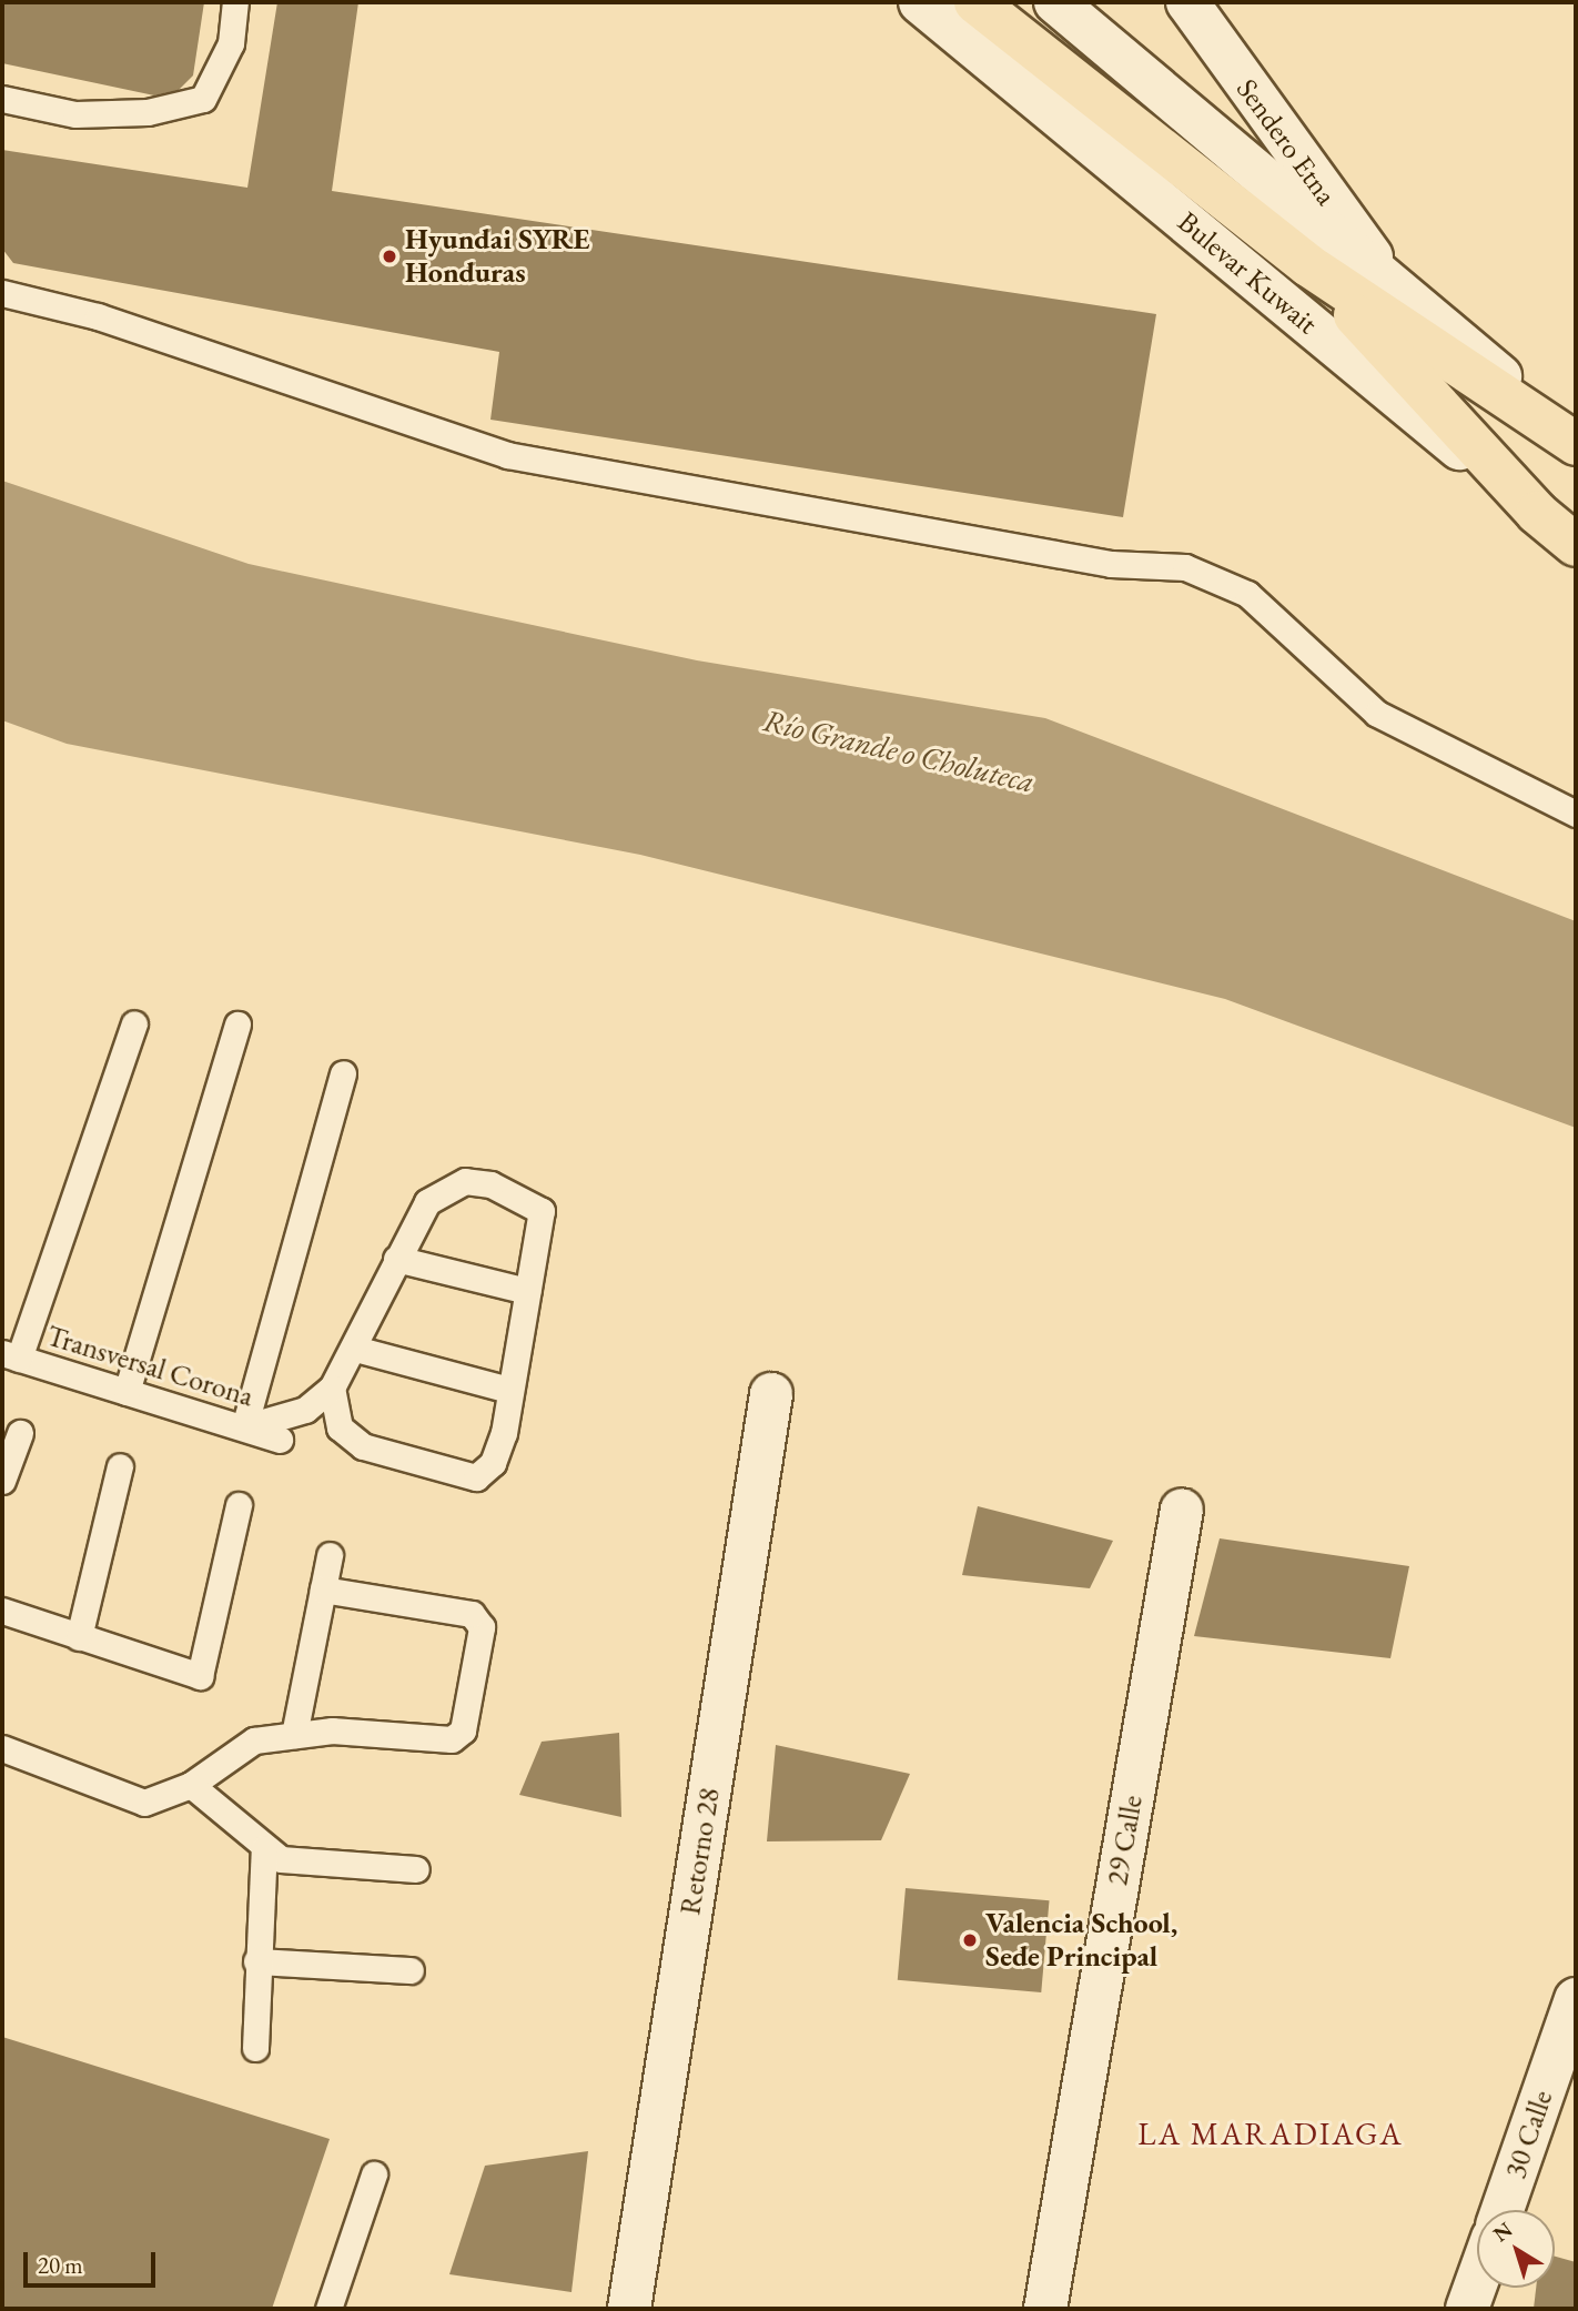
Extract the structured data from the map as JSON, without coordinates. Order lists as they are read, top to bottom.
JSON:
{
  "streets": {
    "main road": ["Bulevar Kuwait"],
    "street": [
      "Sendero Etna",
      "29 Calle",
      "Retorno 28",
      "30 Calle"
    ],
    "lane": ["Transversal Corona"]
  },
  "districts": ["LA MARADIAGA"],
  "water": ["Río Grande o Choluteca"],
  "places": ["Hyundai SYRE Honduras", "Valencia School, Sede Principal"],
  "scale_bar": "20 m",
  "north": "top left"
}
